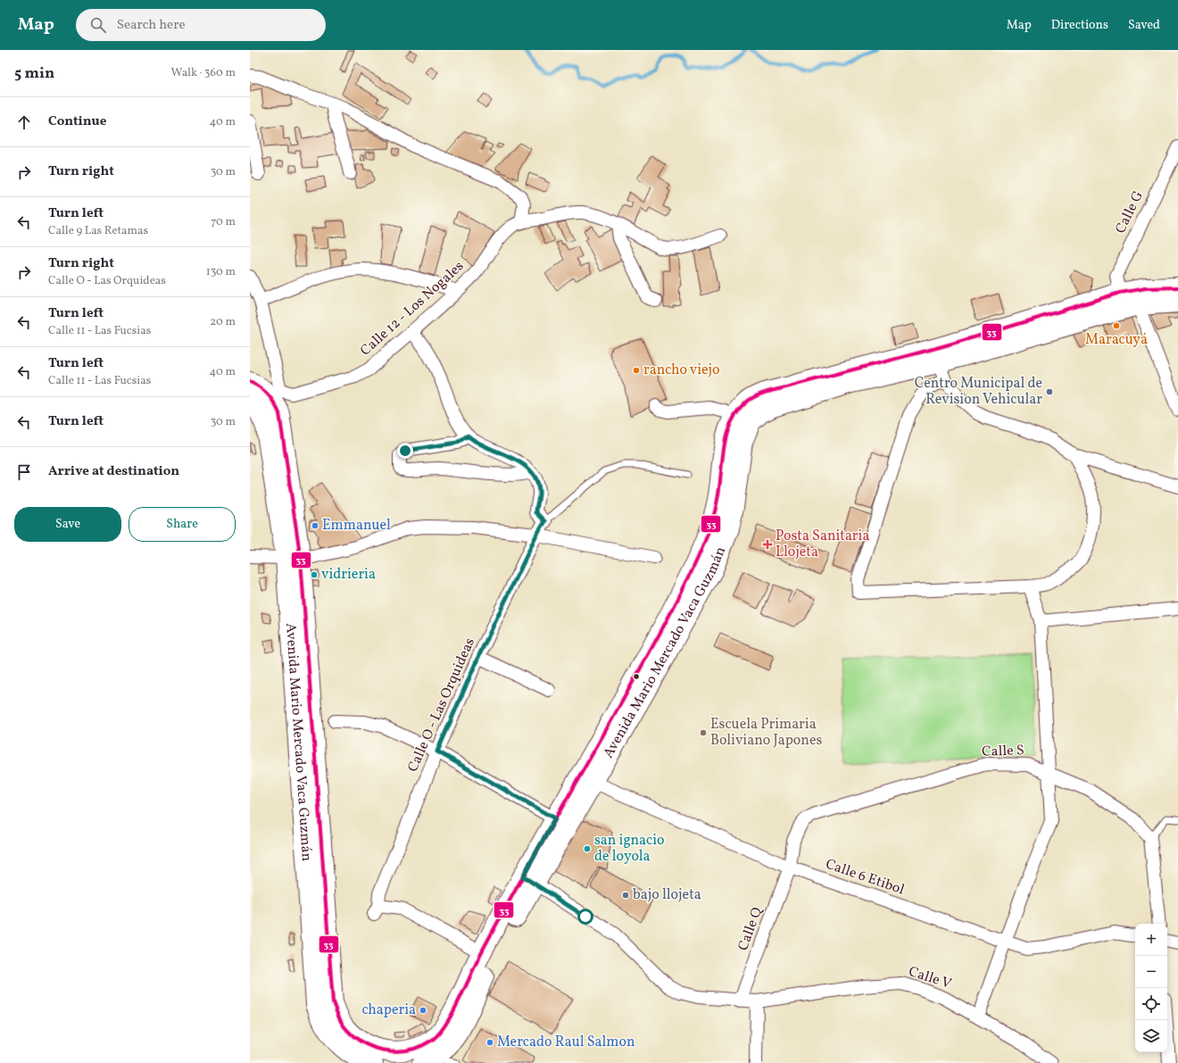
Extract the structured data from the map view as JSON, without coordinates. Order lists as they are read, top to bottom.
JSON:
{
  "streets": {
    "main road": ["Avenida Mario Mercado Vaca Guzmán"],
    "street": [
      "Calle G",
      "Calle 12 - Los Nogales",
      "Calle O - Las Orquideas",
      "Calle S",
      "Calle 6 Etibol",
      "Calle Q",
      "Calle V"
    ]
  },
  "crossings": [
    ["Calle G", "Avenida Mario Mercado Vaca Guzmán"],
    ["Calle 12 - Los Nogales", "Avenida Mario Mercado Vaca Guzmán"],
    ["Avenida Mario Mercado Vaca Guzmán", "Calle O - Las Orquideas"],
    ["Avenida Mario Mercado Vaca Guzmán", "Calle 6 Etibol"],
    ["Avenida Mario Mercado Vaca Guzmán", "Calle V"],
    ["Calle S", "Calle 6 Etibol"],
    ["Calle S", "Calle Q"],
    ["Calle 6 Etibol", "Calle Q"],
    ["Calle Q", "Calle V"]
  ],
  "places": {
    "other": [
      "Maracuyá",
      "rancho viejo",
      "Centro Municipal de Revision Vehicular",
      "Emmanuel",
      "vidrieria",
      "Escuela Primaria Boliviano Japones",
      "san ignacio de loyola",
      "bajo llojeta",
      "chaperia",
      "Mercado Raul Salmon"
    ],
    "health": ["Posta Sanitaria Llojeta"]
  },
  "lines": ["transit line 33"],
  "page": {
    "header": "Map",
    "search": "Search here",
    "nav": ["Map", "Directions", "Saved"],
    "heading": ["5 min", "Walk · 360 m"],
    "list": [
      ["Continue", "40 m"],
      ["Turn right", "30 m"],
      ["Turn left", "Calle 9 Las Retamas", "70 m"],
      ["Turn right", "Calle O - Las Orquideas", "130 m"],
      ["Turn left", "Calle 11 - Las Fucsias", "20 m"],
      ["Turn left", "Calle 11 - Las Fucsias", "40 m"],
      ["Turn left", "30 m"],
      "Arrive at destination"
    ],
    "buttons": ["Save", "Share"],
    "map_buttons": ["+", "−"]
  }
}
